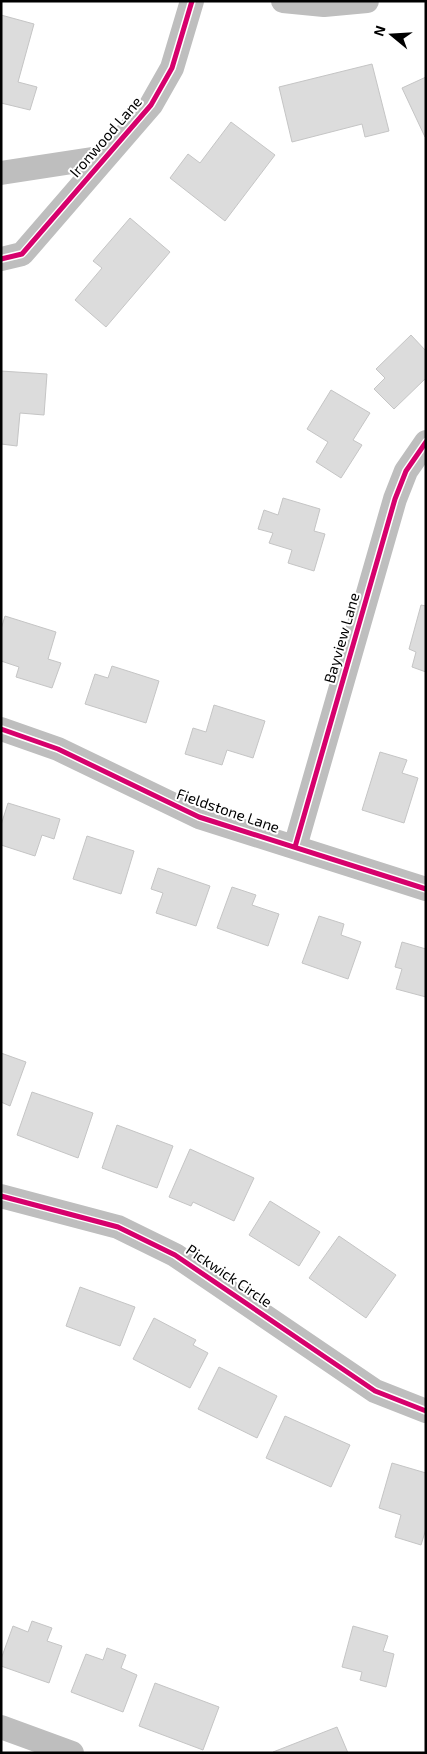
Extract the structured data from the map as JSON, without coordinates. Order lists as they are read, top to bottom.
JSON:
{
  "streets": {
    "street": [
      "Ironwood Lane",
      "Bayview Lane",
      "Fieldstone Lane",
      "Pickwick Circle"
    ]
  },
  "crossings": [
    ["Bayview Lane", "Fieldstone Lane"]
  ],
  "north": "left"
}
